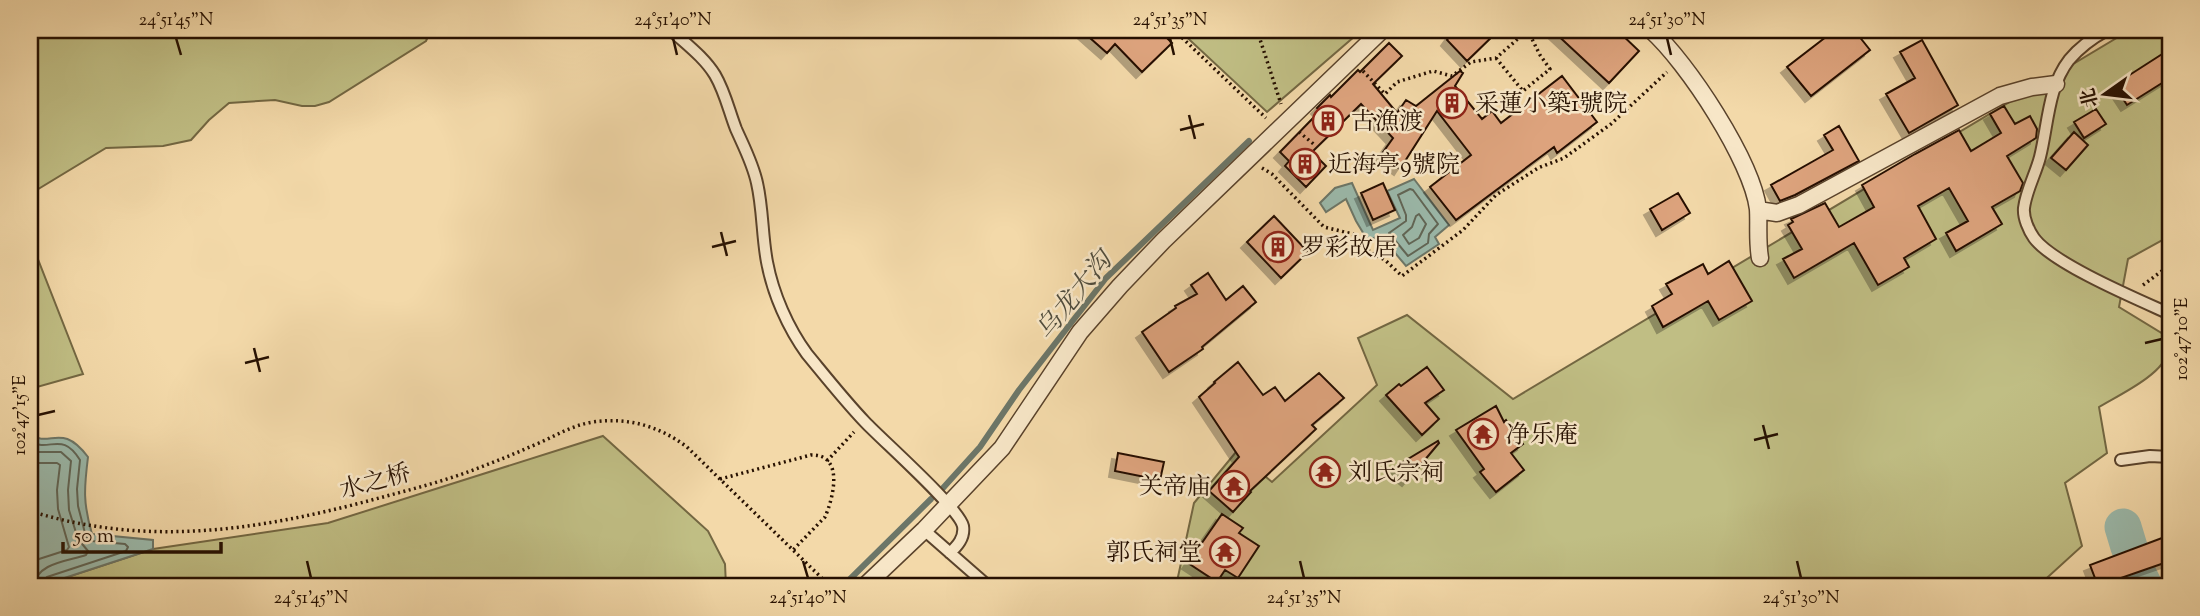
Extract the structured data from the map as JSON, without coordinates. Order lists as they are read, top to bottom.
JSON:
{
  "streets": {
    "path": ["水之桥"]
  },
  "water": ["乌龙大沟"],
  "places": {
    "building": [
      "采蓮小築1號院",
      "古漁渡",
      "近海亭9號院",
      "罗彩故居"
    ],
    "temple": [
      "净乐庵",
      "刘氏宗祠",
      "关帝庙",
      "郭氏祠堂"
    ]
  },
  "scale_bar": "50 m",
  "north": "left",
  "coordinates": [
    "24°51'45\"N",
    "24°51'40\"N",
    "24°51'35\"N",
    "24°51'30\"N",
    "102°47'10\"E",
    "102°47'15\"E"
  ]
}
